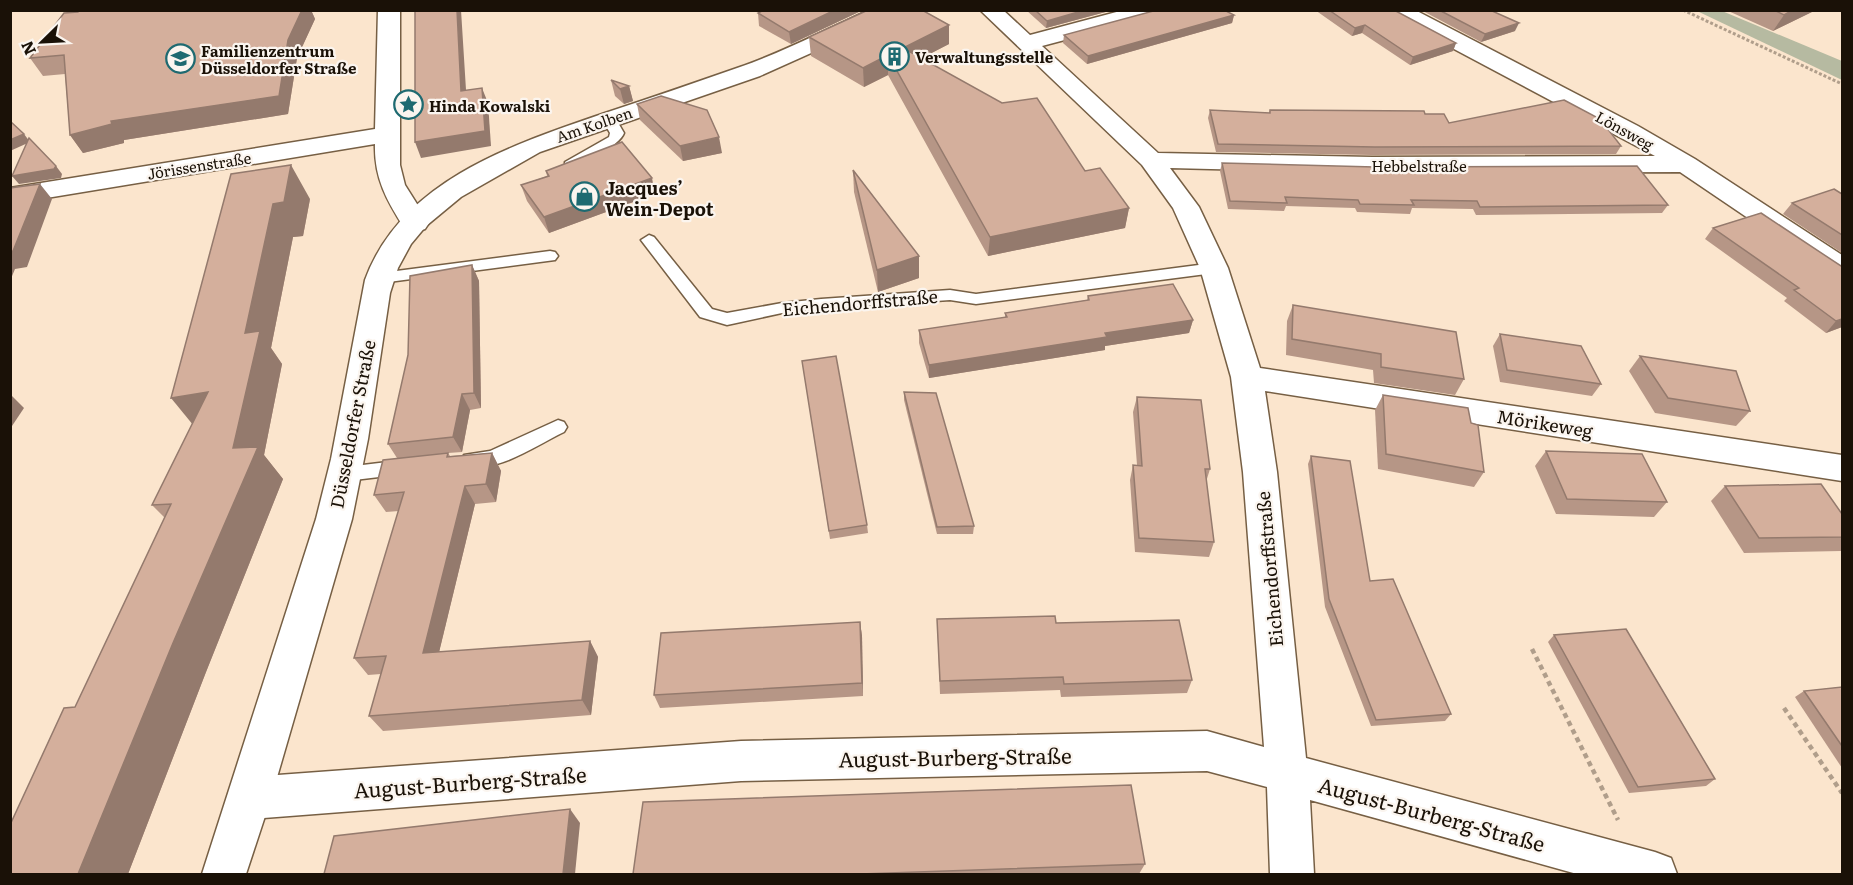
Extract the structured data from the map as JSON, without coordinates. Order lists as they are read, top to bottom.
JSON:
{
  "streets": {
    "street": [
      "Am Kolben",
      "Lönsweg",
      "Jörissenstraße",
      "Hebbelstraße",
      "Eichendorffstraße",
      "Mörikeweg",
      "Düsseldorfer Straße",
      "August-Burberg-Straße"
    ]
  },
  "crossings": [
    ["Am Kolben", "Düsseldorfer Straße"],
    ["Lönsweg", "Hebbelstraße"],
    ["Hebbelstraße", "Eichendorffstraße"],
    ["Eichendorffstraße", "Mörikeweg"],
    ["Eichendorffstraße", "August-Burberg-Straße"],
    ["Düsseldorfer Straße", "August-Burberg-Straße"]
  ],
  "places": {
    "building": ["Verwaltungsstelle"],
    "school or university": ["Familienzentrum Düsseldorfer Straße"],
    "place": ["Hinda Kowalski"],
    "shop": ["Jacques’ Wein-Depot"]
  },
  "north": "bottom left"
}
